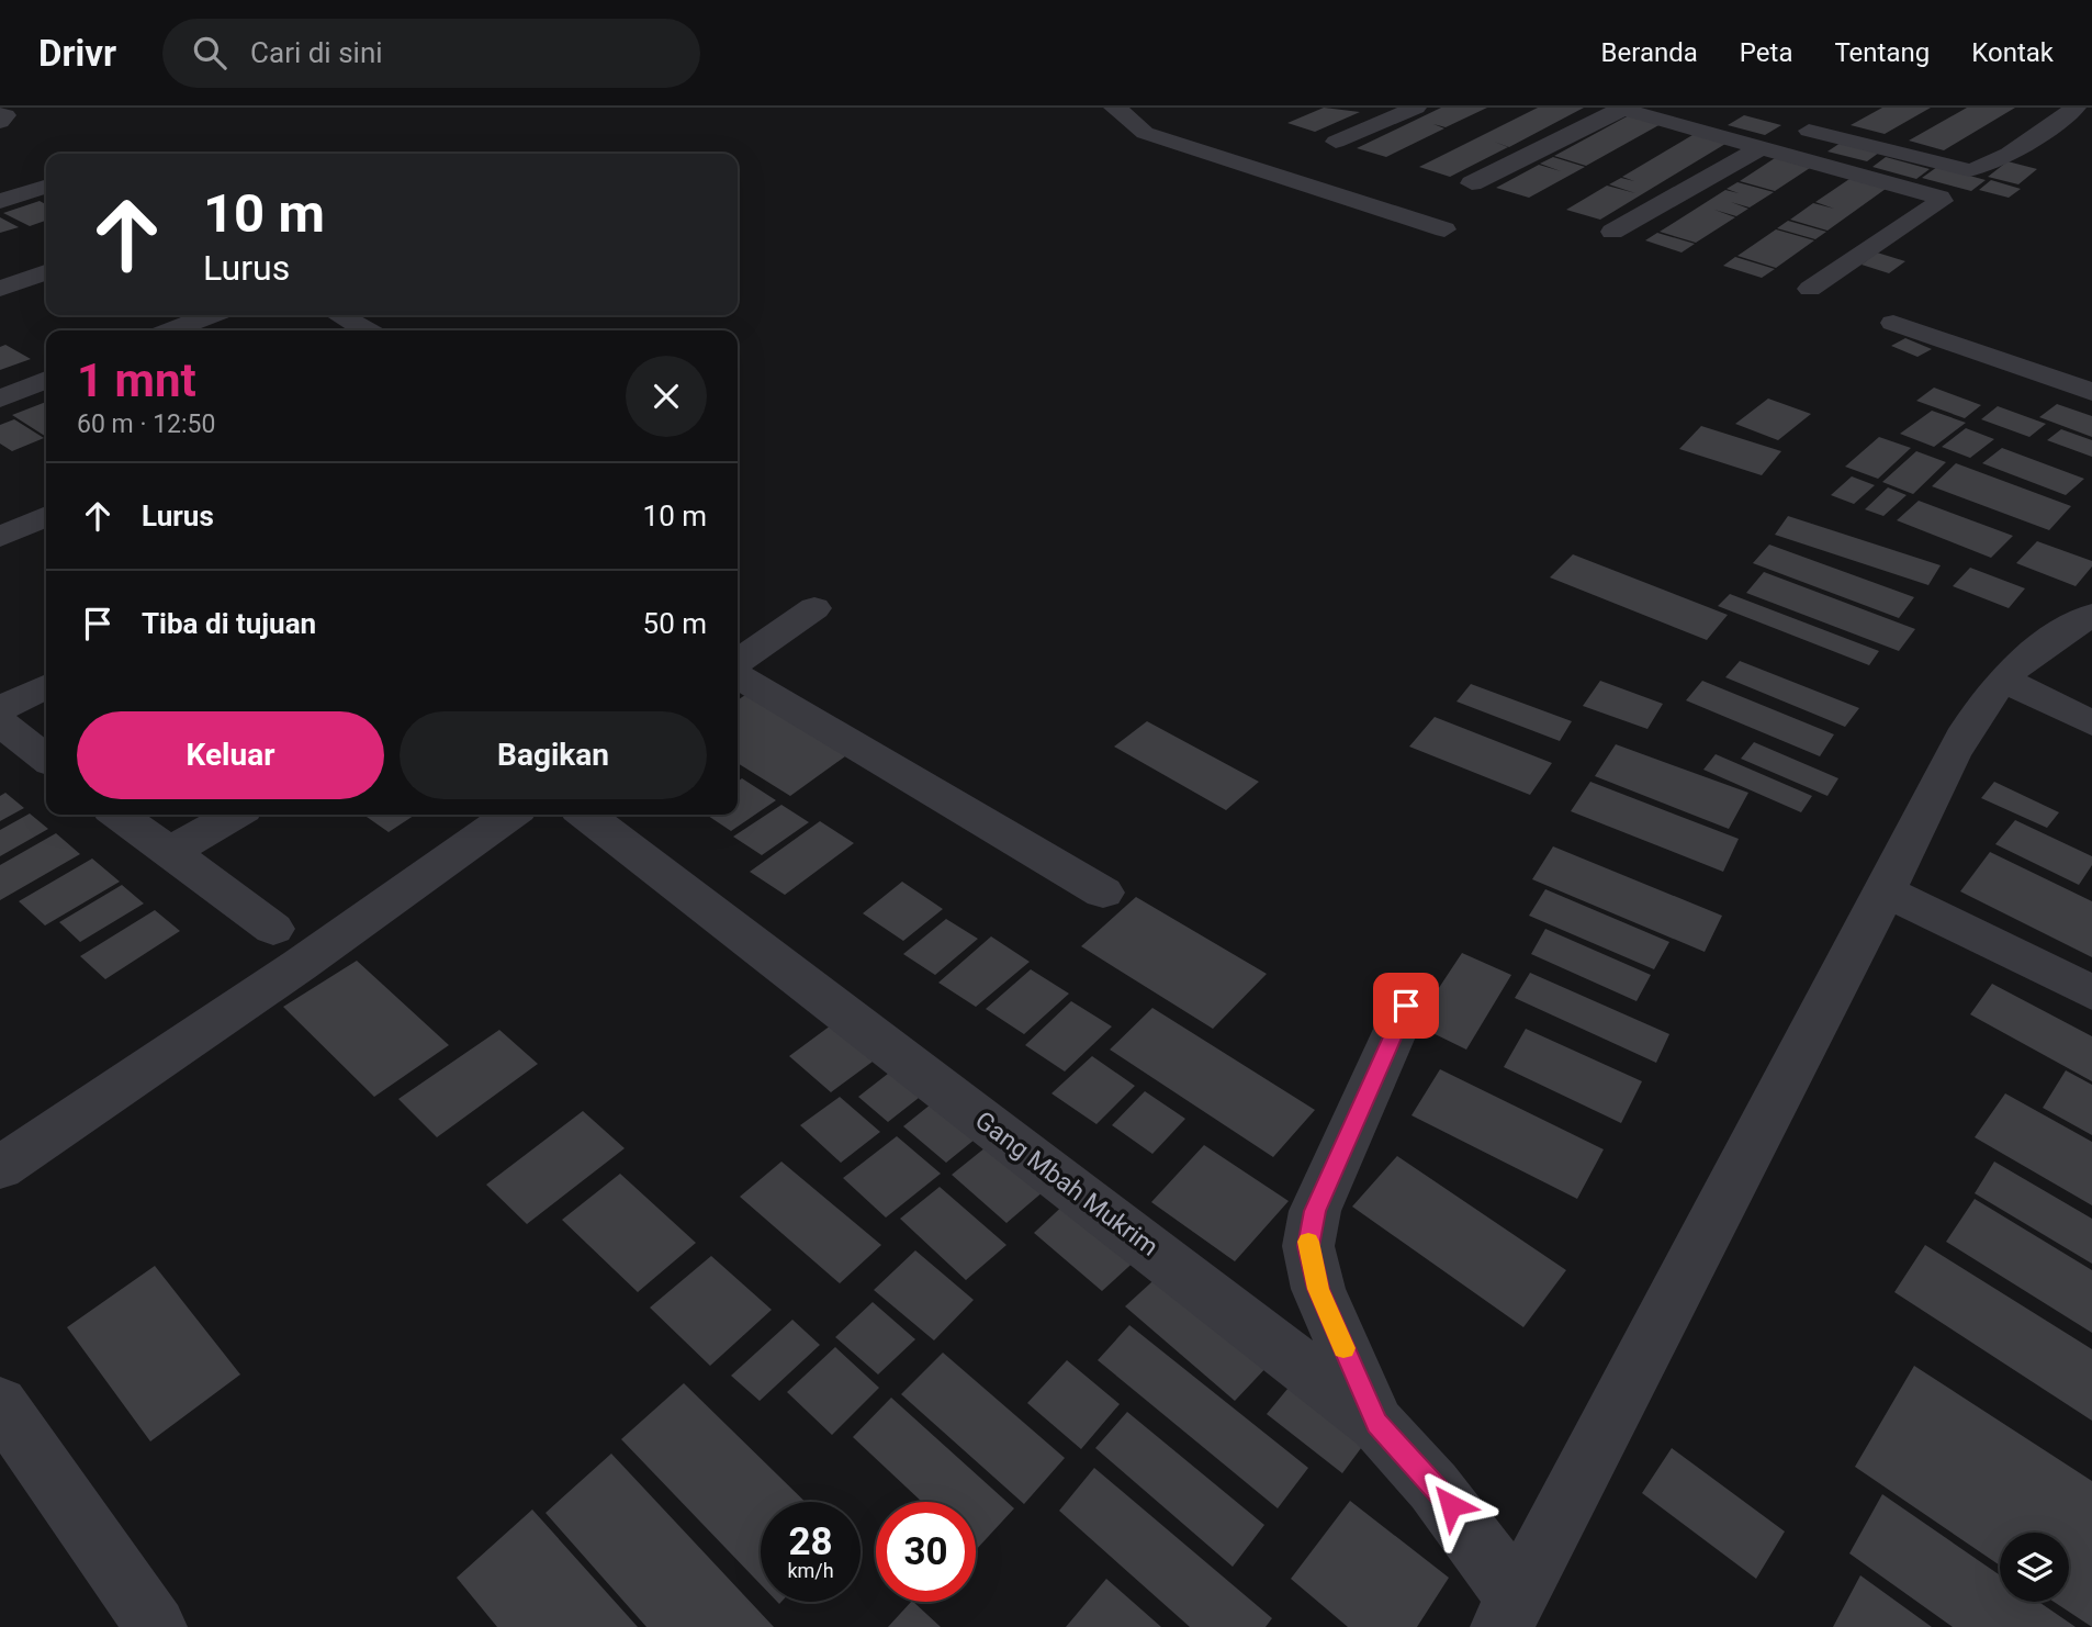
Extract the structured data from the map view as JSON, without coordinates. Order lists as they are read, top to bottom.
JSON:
{
  "streets": {
    "street": ["Gang Mbah Mukrim"]
  },
  "page": {
    "header": "Drivr",
    "search": "Cari di sini",
    "nav": [
      "Beranda",
      "Peta",
      "Tentang",
      "Kontak"
    ],
    "turn": ["10 m", "Lurus"],
    "heading": ["1 mnt", "60 m · 12:50"],
    "list": [
      {
        "name": "Lurus",
        "value": "10 m"
      },
      {
        "name": "Tiba di tujuan",
        "value": "50 m"
      }
    ],
    "buttons": ["Keluar", "Bagikan"],
    "speed": "28 km/h",
    "limit": "30"
  }
}
